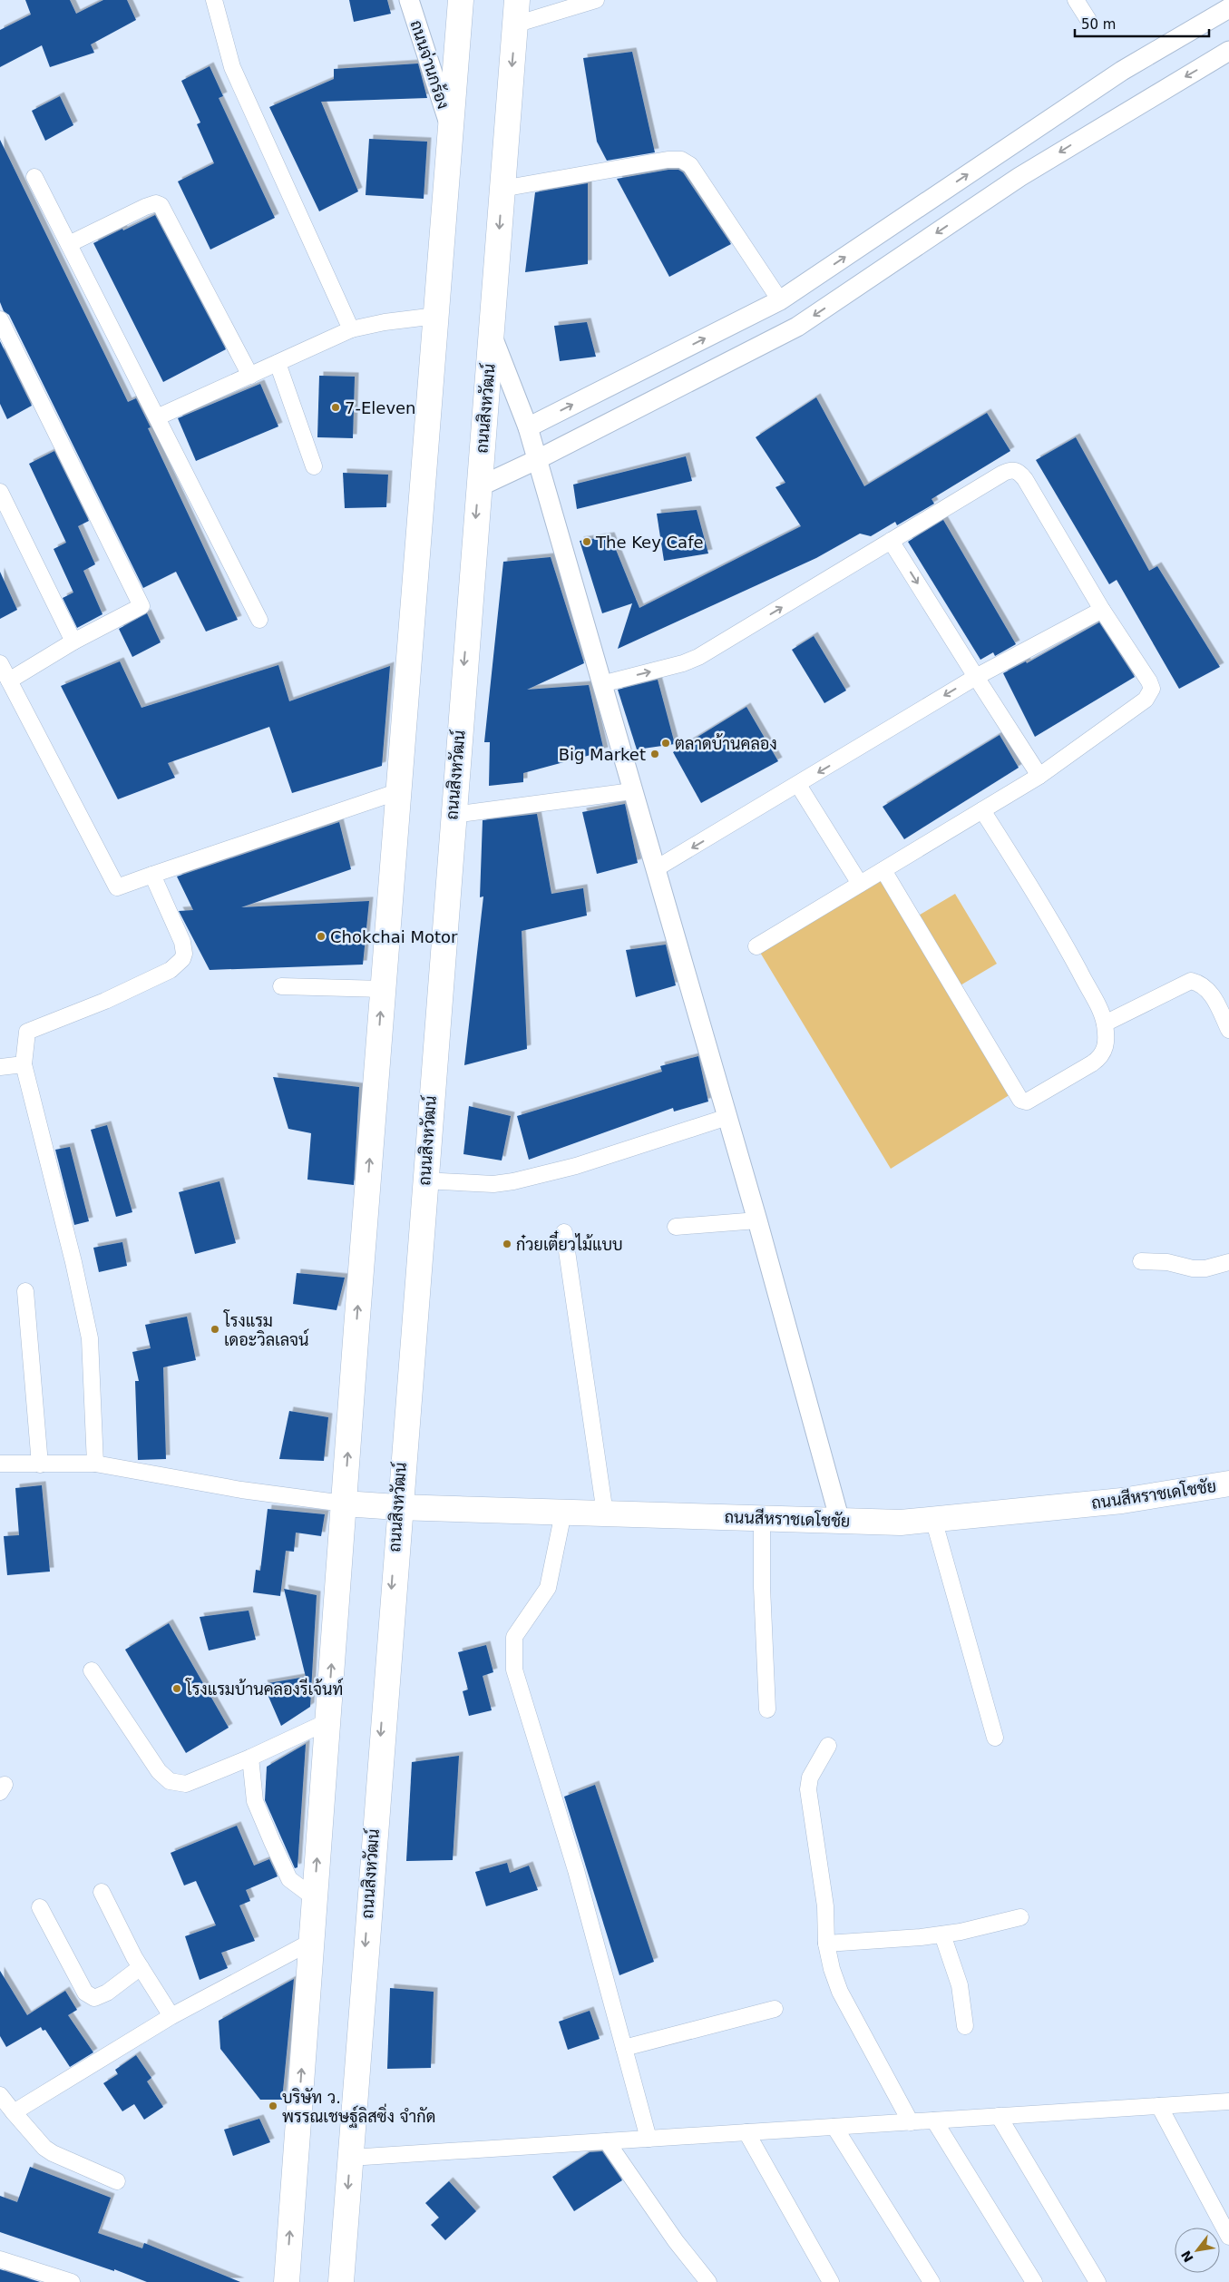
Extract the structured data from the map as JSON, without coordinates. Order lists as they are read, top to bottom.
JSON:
{
  "streets": {
    "main road": ["ถนนสิงหวัฒน์", "ถนนสีหราชเดโชชัย"],
    "street": ["ถนนจ่านกร้อง"]
  },
  "crossings": [
    ["ถนนสิงหวัฒน์", "ถนนสีหราชเดโชชัย"]
  ],
  "places": [
    "7-Eleven",
    "The Key Cafe",
    "ตลาดบ้านคลอง",
    "Big Market",
    "Chokchai Motor",
    "ก๋วยเตี๋ยวไม้แบบ",
    "โรงแรม เดอะวิลเลจน์",
    "โรงแรมบ้านคลองรีเจ้นท์",
    "บริษัท ว. พรรณเชษฐ์ลิสซิ่ง จำกัด"
  ],
  "scale_bar": "50 m",
  "north": "bottom left"
}
